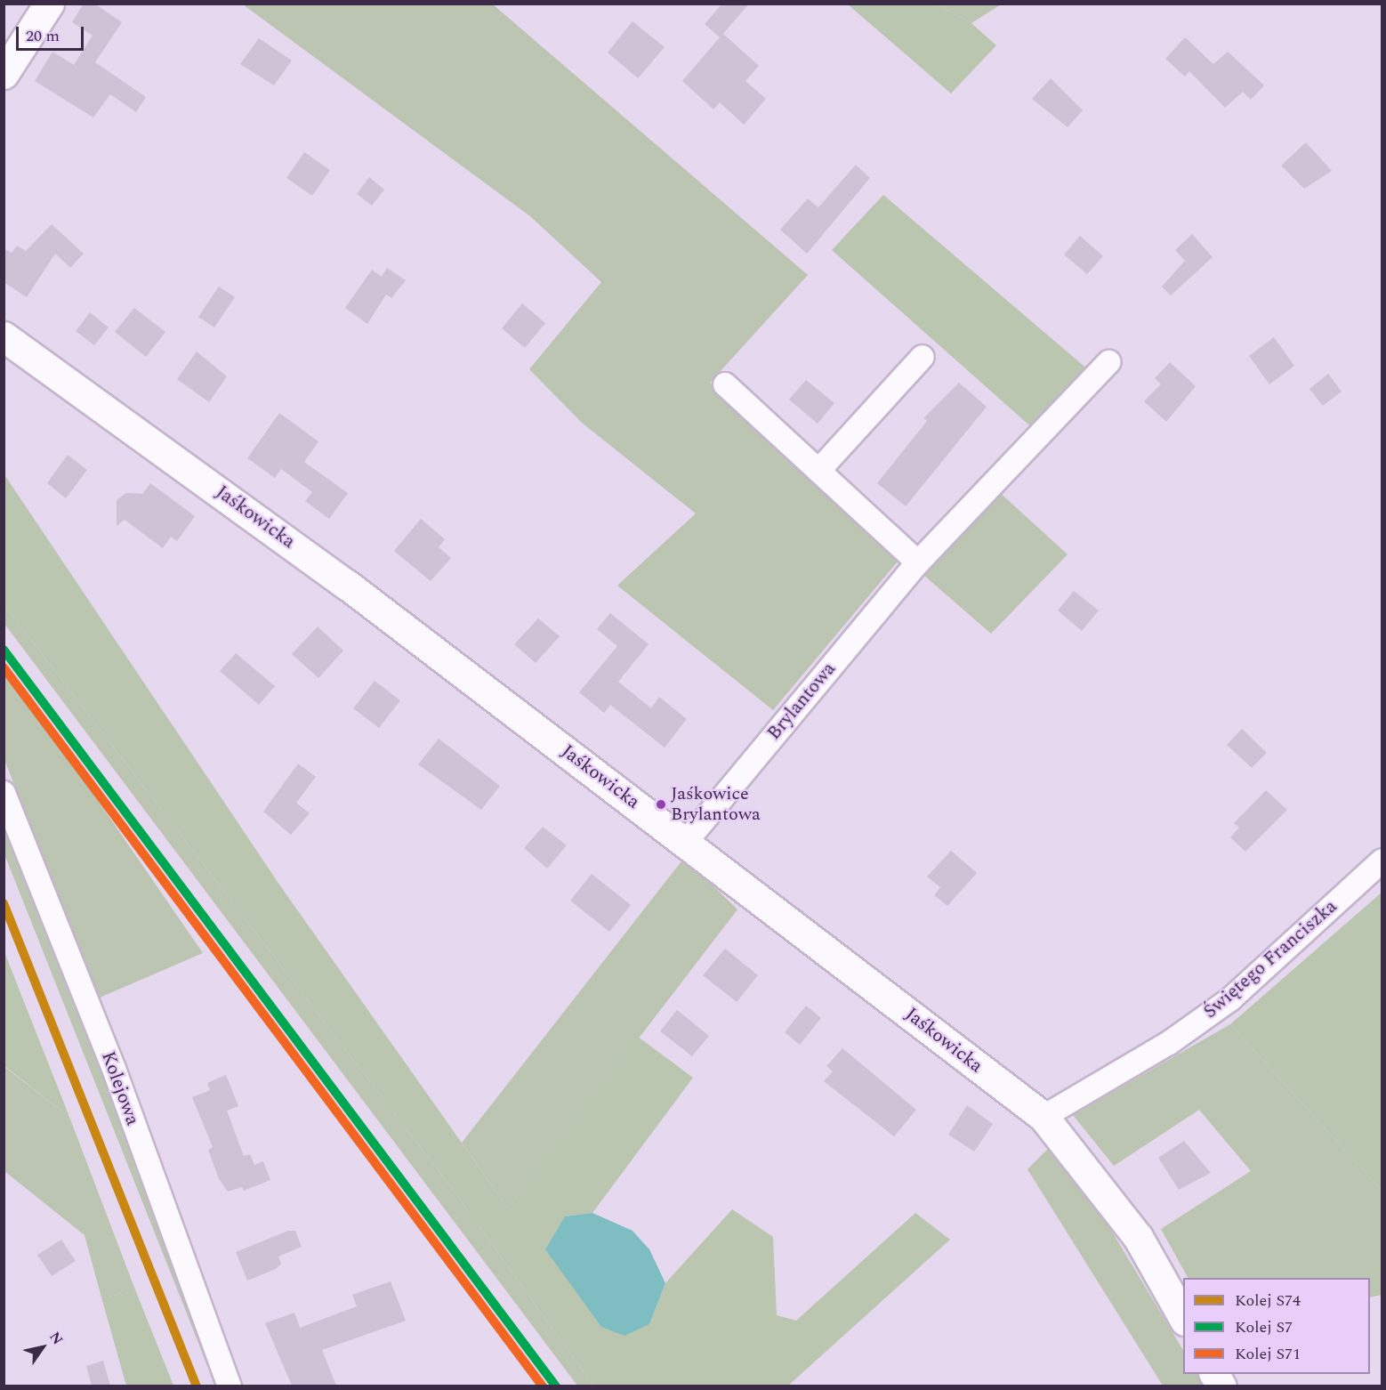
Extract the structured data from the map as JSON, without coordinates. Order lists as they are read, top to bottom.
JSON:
{
  "streets": {
    "street": [
      "Jaśkowicka",
      "Brylantowa",
      "Świętego Franciszka",
      "Kolejowa"
    ]
  },
  "crossings": [
    ["Jaśkowicka", "Brylantowa"],
    ["Jaśkowicka", "Świętego Franciszka"]
  ],
  "places": ["Jaśkowice Brylantowa"],
  "lines": ["rail line S7", "rail line S71", "rail line S74"],
  "legend": ["Kolej S74", "Kolej S7", "Kolej S71"],
  "scale_bar": "20 m",
  "north": "top right"
}
